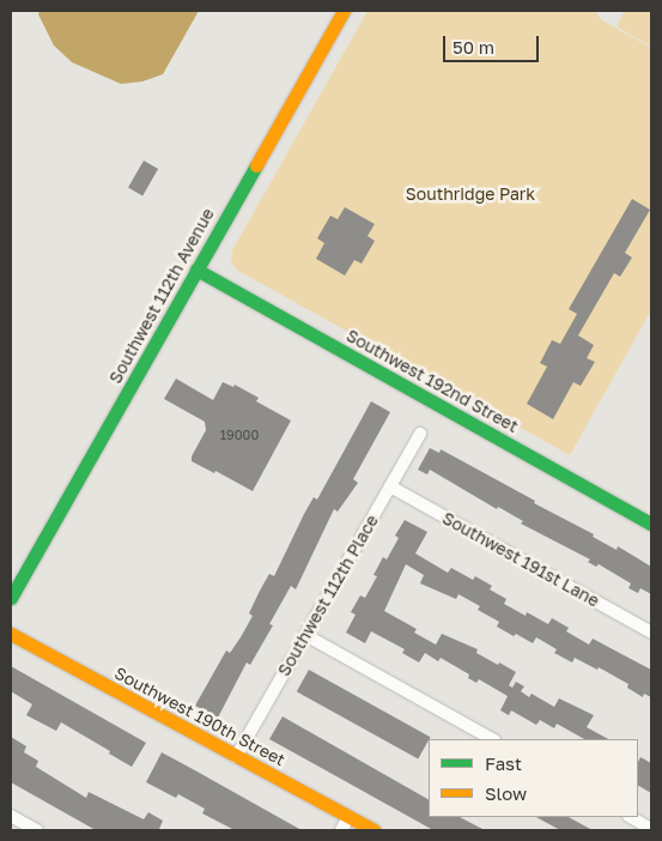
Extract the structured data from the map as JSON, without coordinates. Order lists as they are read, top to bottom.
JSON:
{
  "streets": {
    "street": [
      "Southwest 112th Avenue",
      "Southwest 192nd Street",
      "Southwest 191st Lane",
      "Southwest 112th Place",
      "Southwest 190th Street"
    ]
  },
  "crossings": [
    ["Southwest 112th Avenue", "Southwest 192nd Street"],
    ["Southwest 191st Lane", "Southwest 112th Place"],
    ["Southwest 112th Place", "Southwest 190th Street"]
  ],
  "parks": ["Southridge Park"],
  "house_numbers": ["19000"],
  "legend": ["Fast", "Slow"],
  "scale_bar": "50 m"
}
